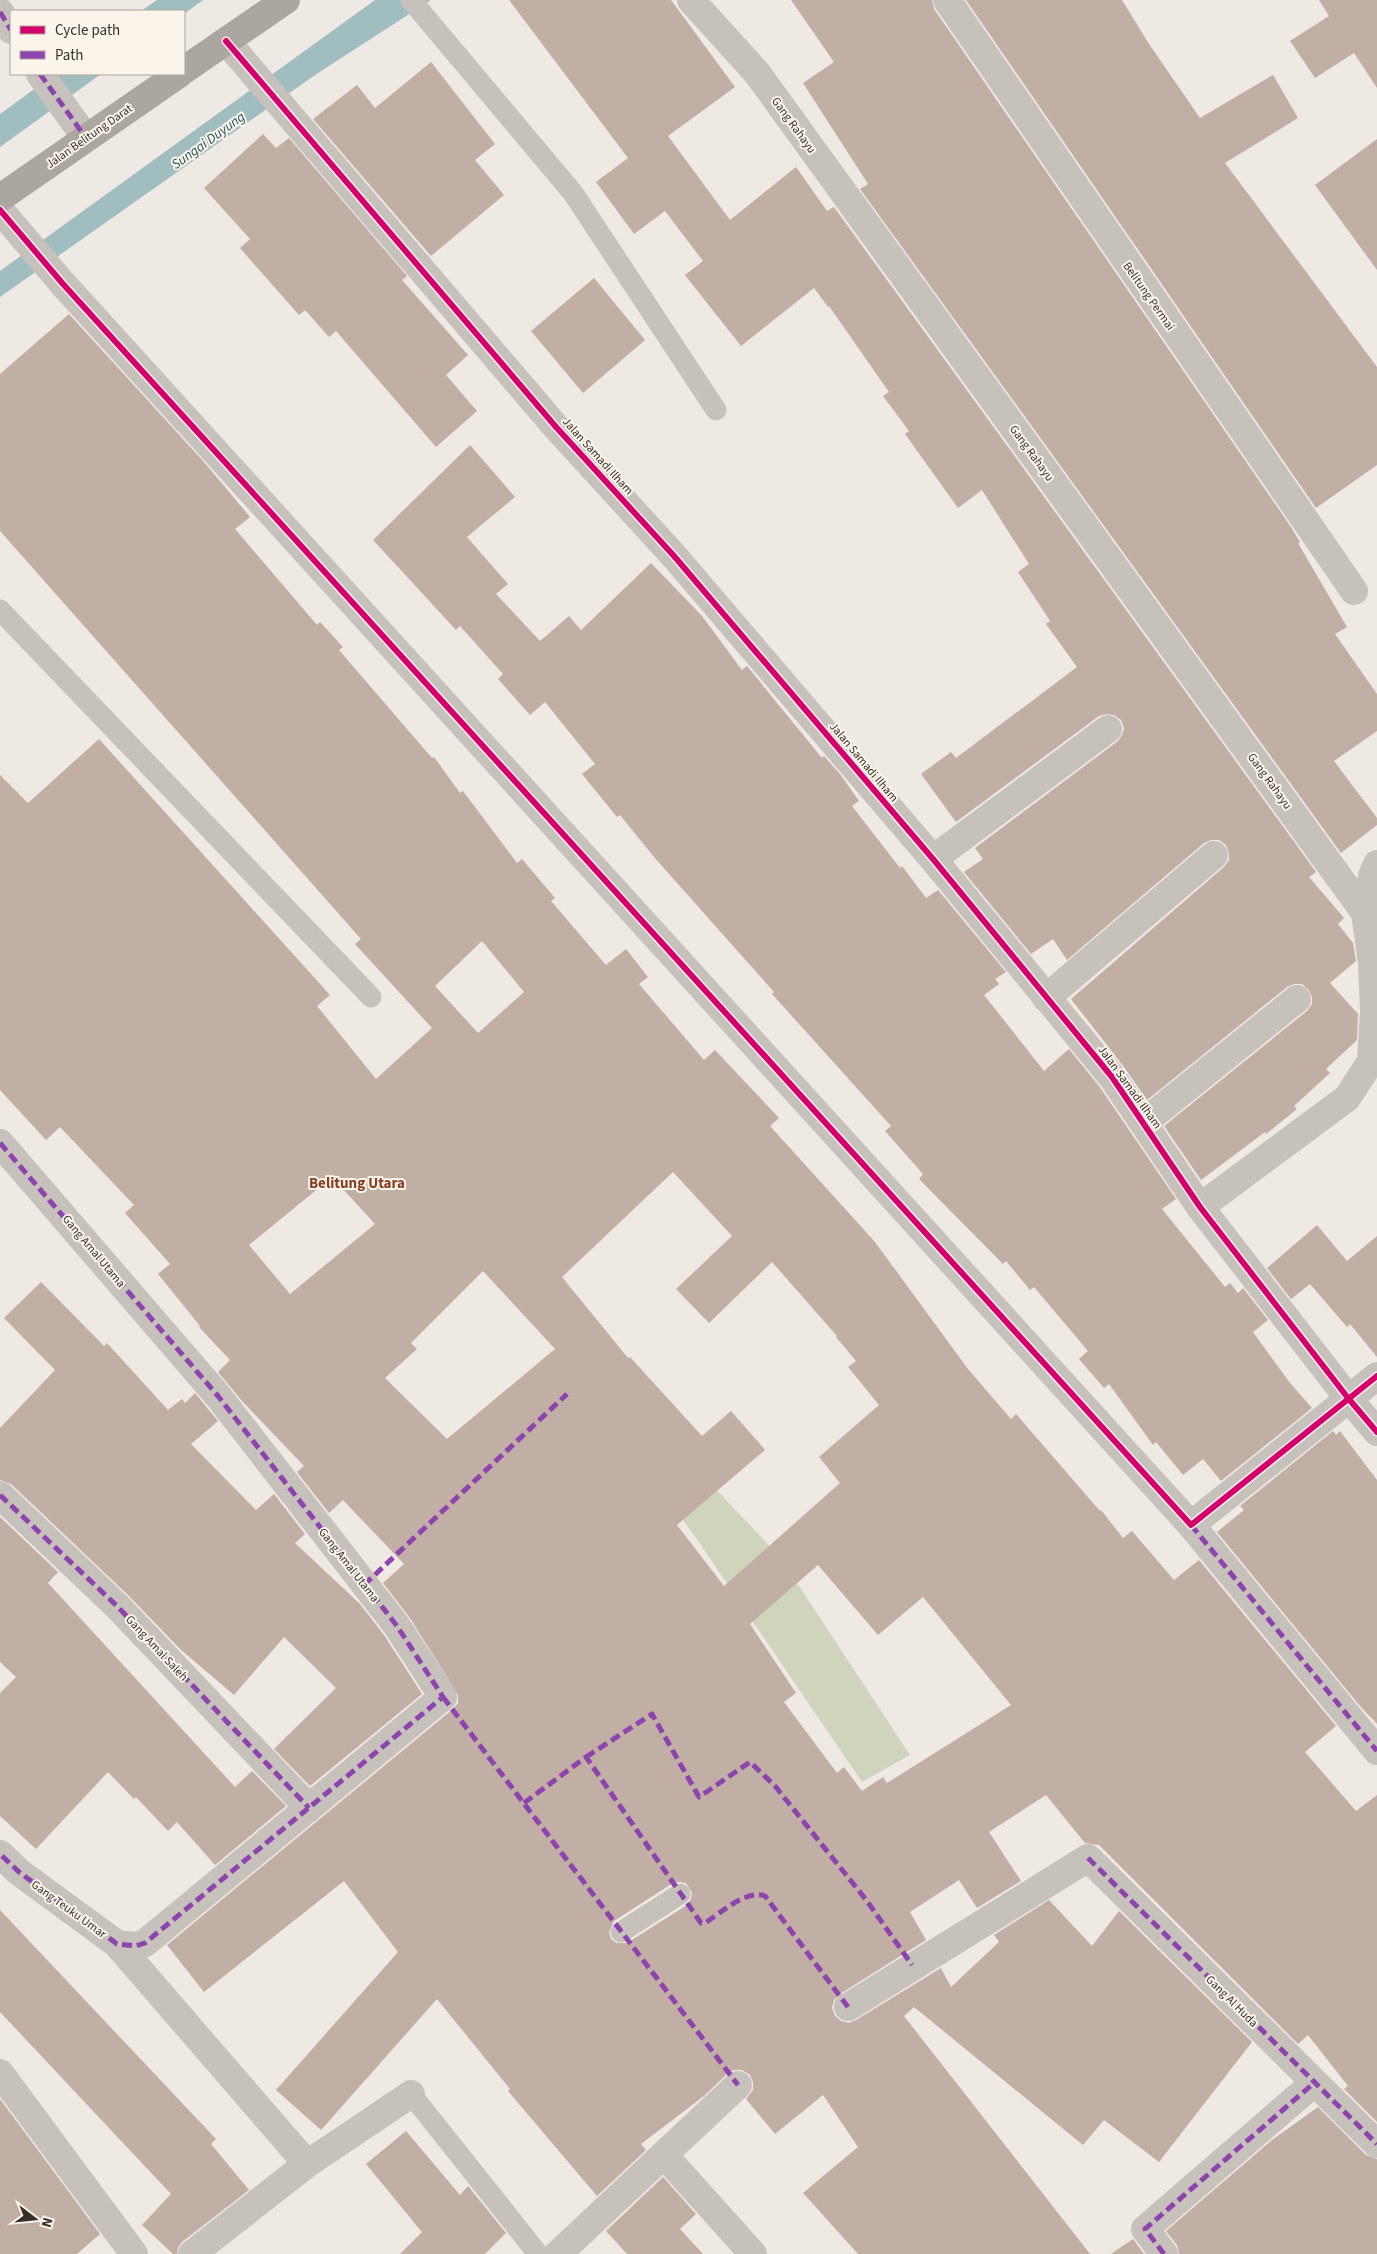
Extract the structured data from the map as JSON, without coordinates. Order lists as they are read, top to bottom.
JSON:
{
  "streets": {
    "main road": ["Jalan Belitung Darat"],
    "street": [
      "Gang Rahayu",
      "Belitung Permai",
      "Jalan Samadi Ilham",
      "Gang Amal Utama",
      "Gang Amal Saleh",
      "Gang Teuku Umar",
      "Gang Al Huda"
    ]
  },
  "crossings": [
    ["Gang Amal Utama", "Gang Amal Saleh"],
    ["Gang Amal Utama", "Gang Teuku Umar"]
  ],
  "districts": ["Belitung Utara"],
  "water": ["Sungai Duyung"],
  "legend": ["Cycle path", "Path"],
  "north": "right"
}
